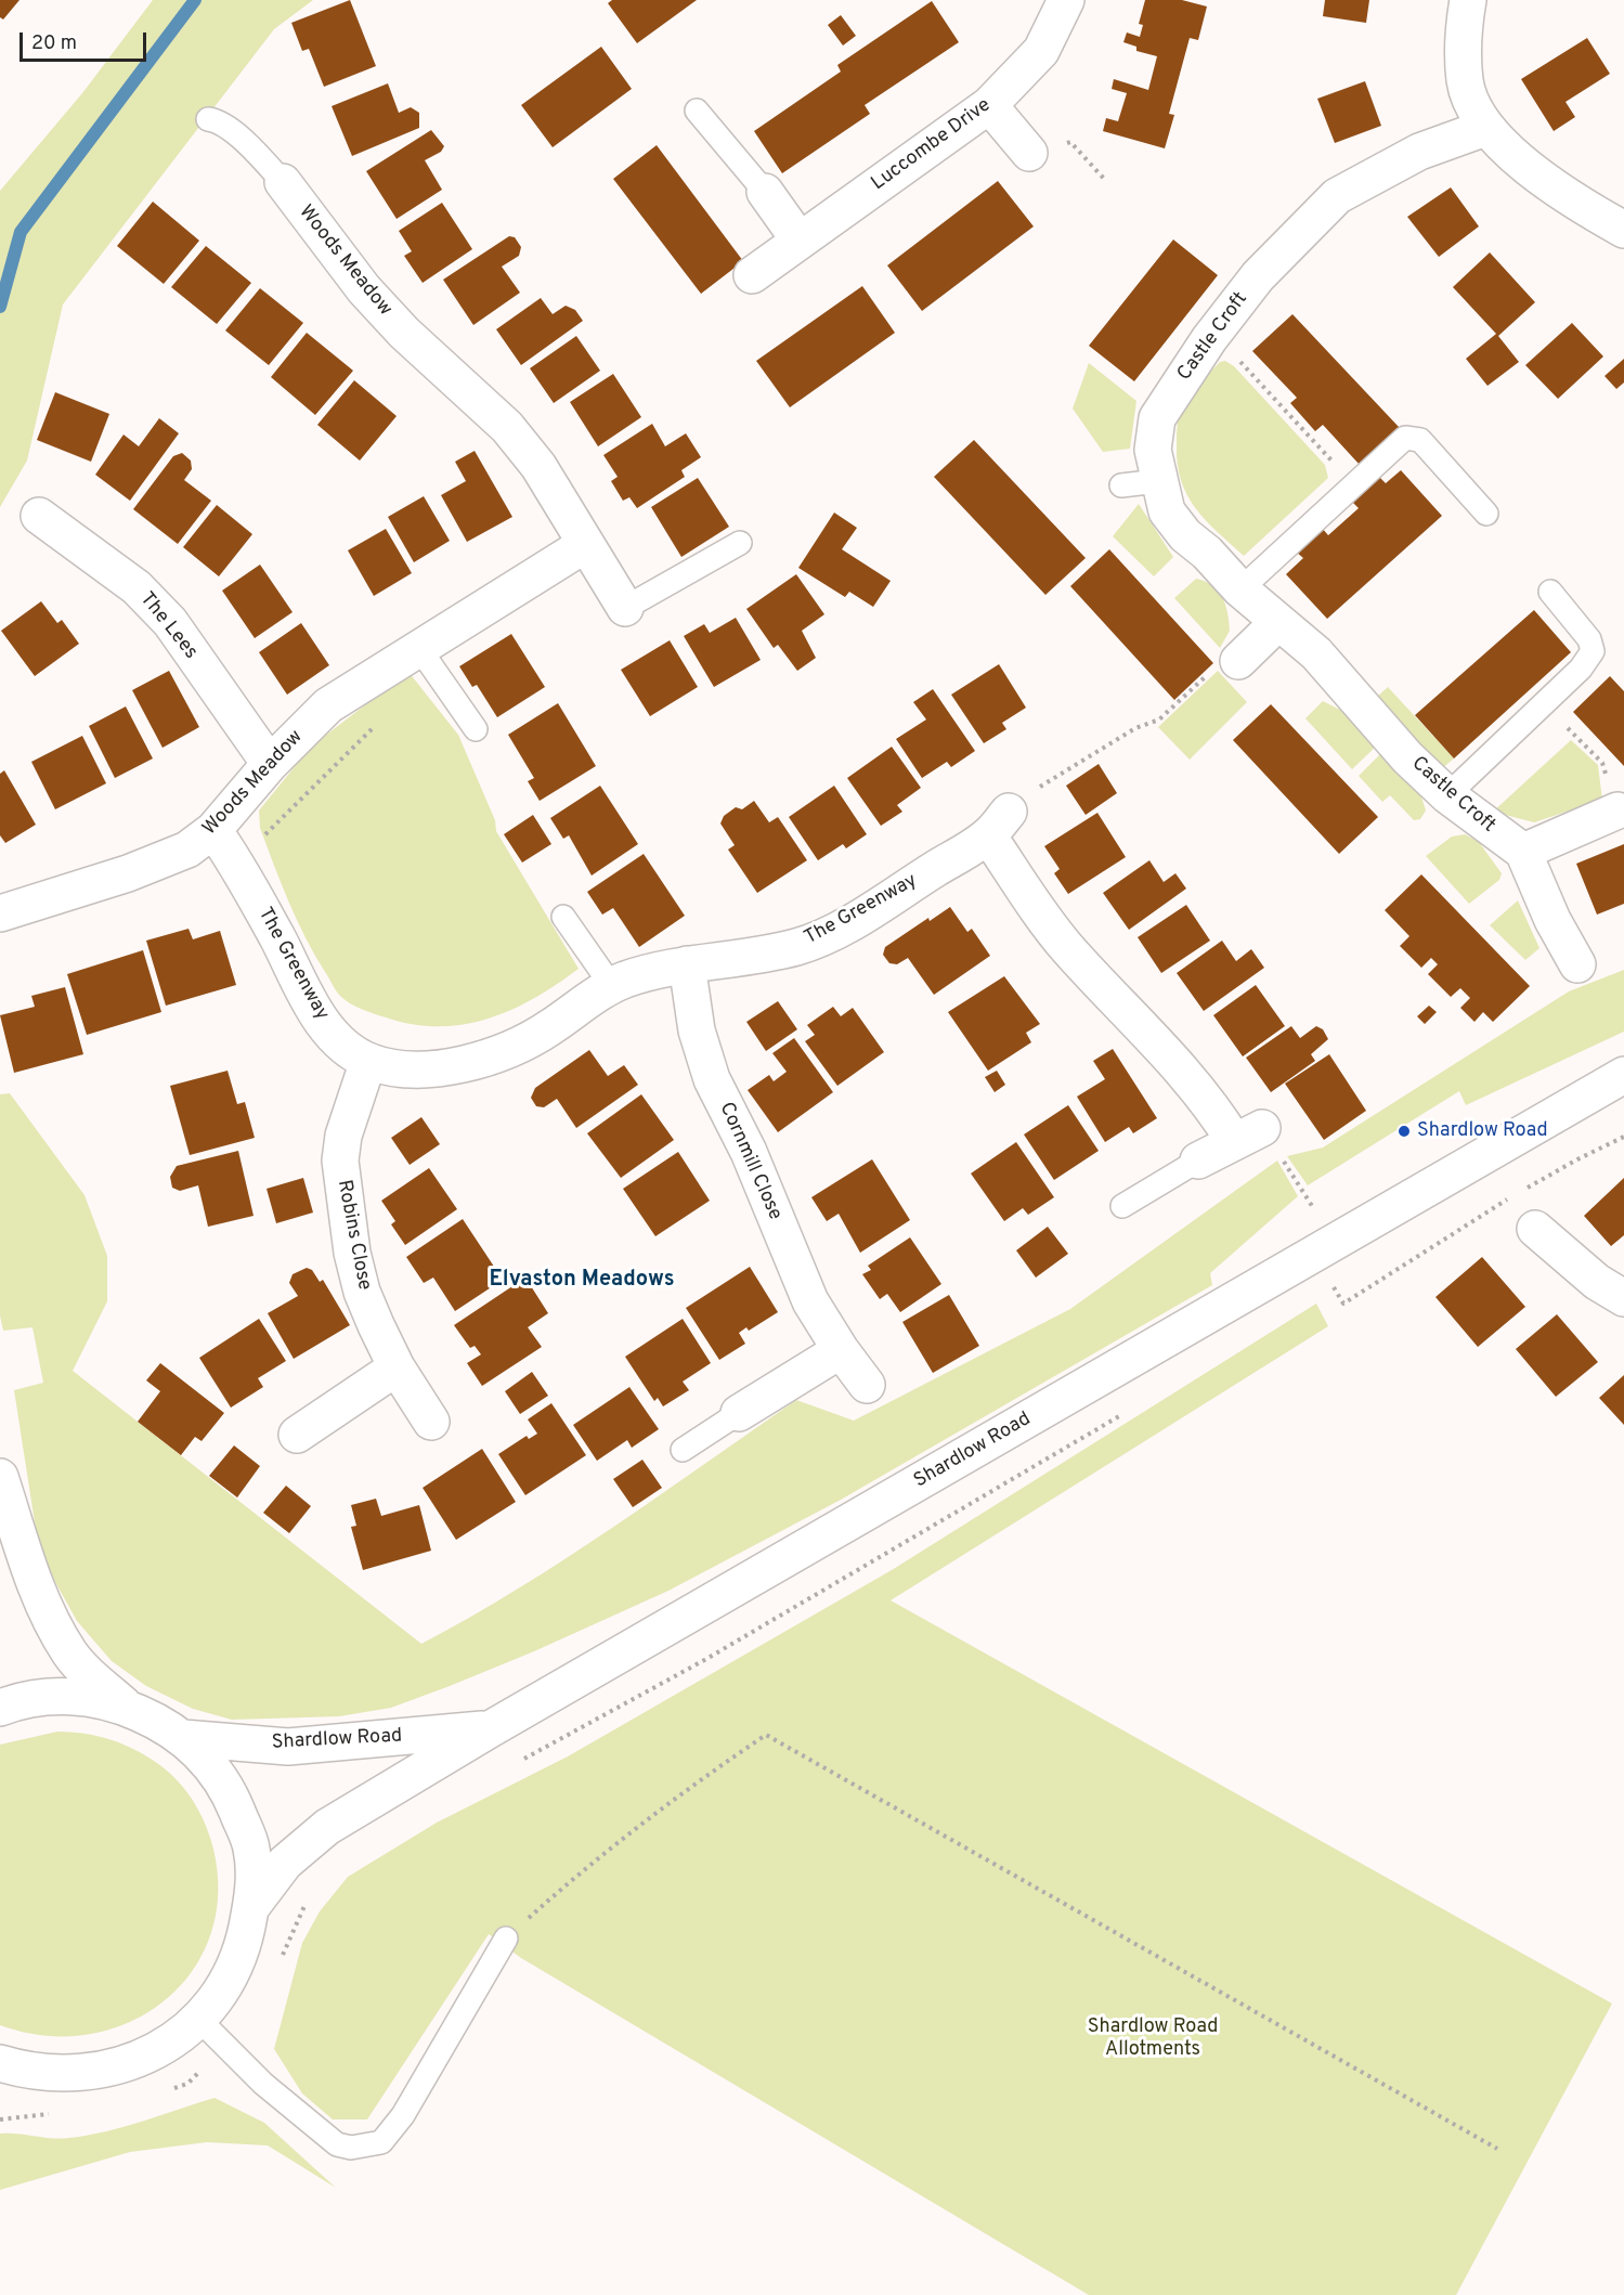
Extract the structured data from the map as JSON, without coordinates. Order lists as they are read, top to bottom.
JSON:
{
  "streets": {
    "street": [
      "Luccombe Drive",
      "Woods Meadow",
      "Castle Croft",
      "The Lees",
      "The Greenway",
      "Cornmill Close",
      "Robins Close",
      "Shardlow Road"
    ]
  },
  "crossings": [
    ["Woods Meadow", "The Lees"],
    ["Woods Meadow", "The Greenway"],
    ["The Greenway", "Cornmill Close"],
    ["The Greenway", "Robins Close"]
  ],
  "districts": ["Elvaston Meadows"],
  "parks": ["Shardlow Road Allotments"],
  "places": ["Shardlow Road"],
  "scale_bar": "20 m"
}
